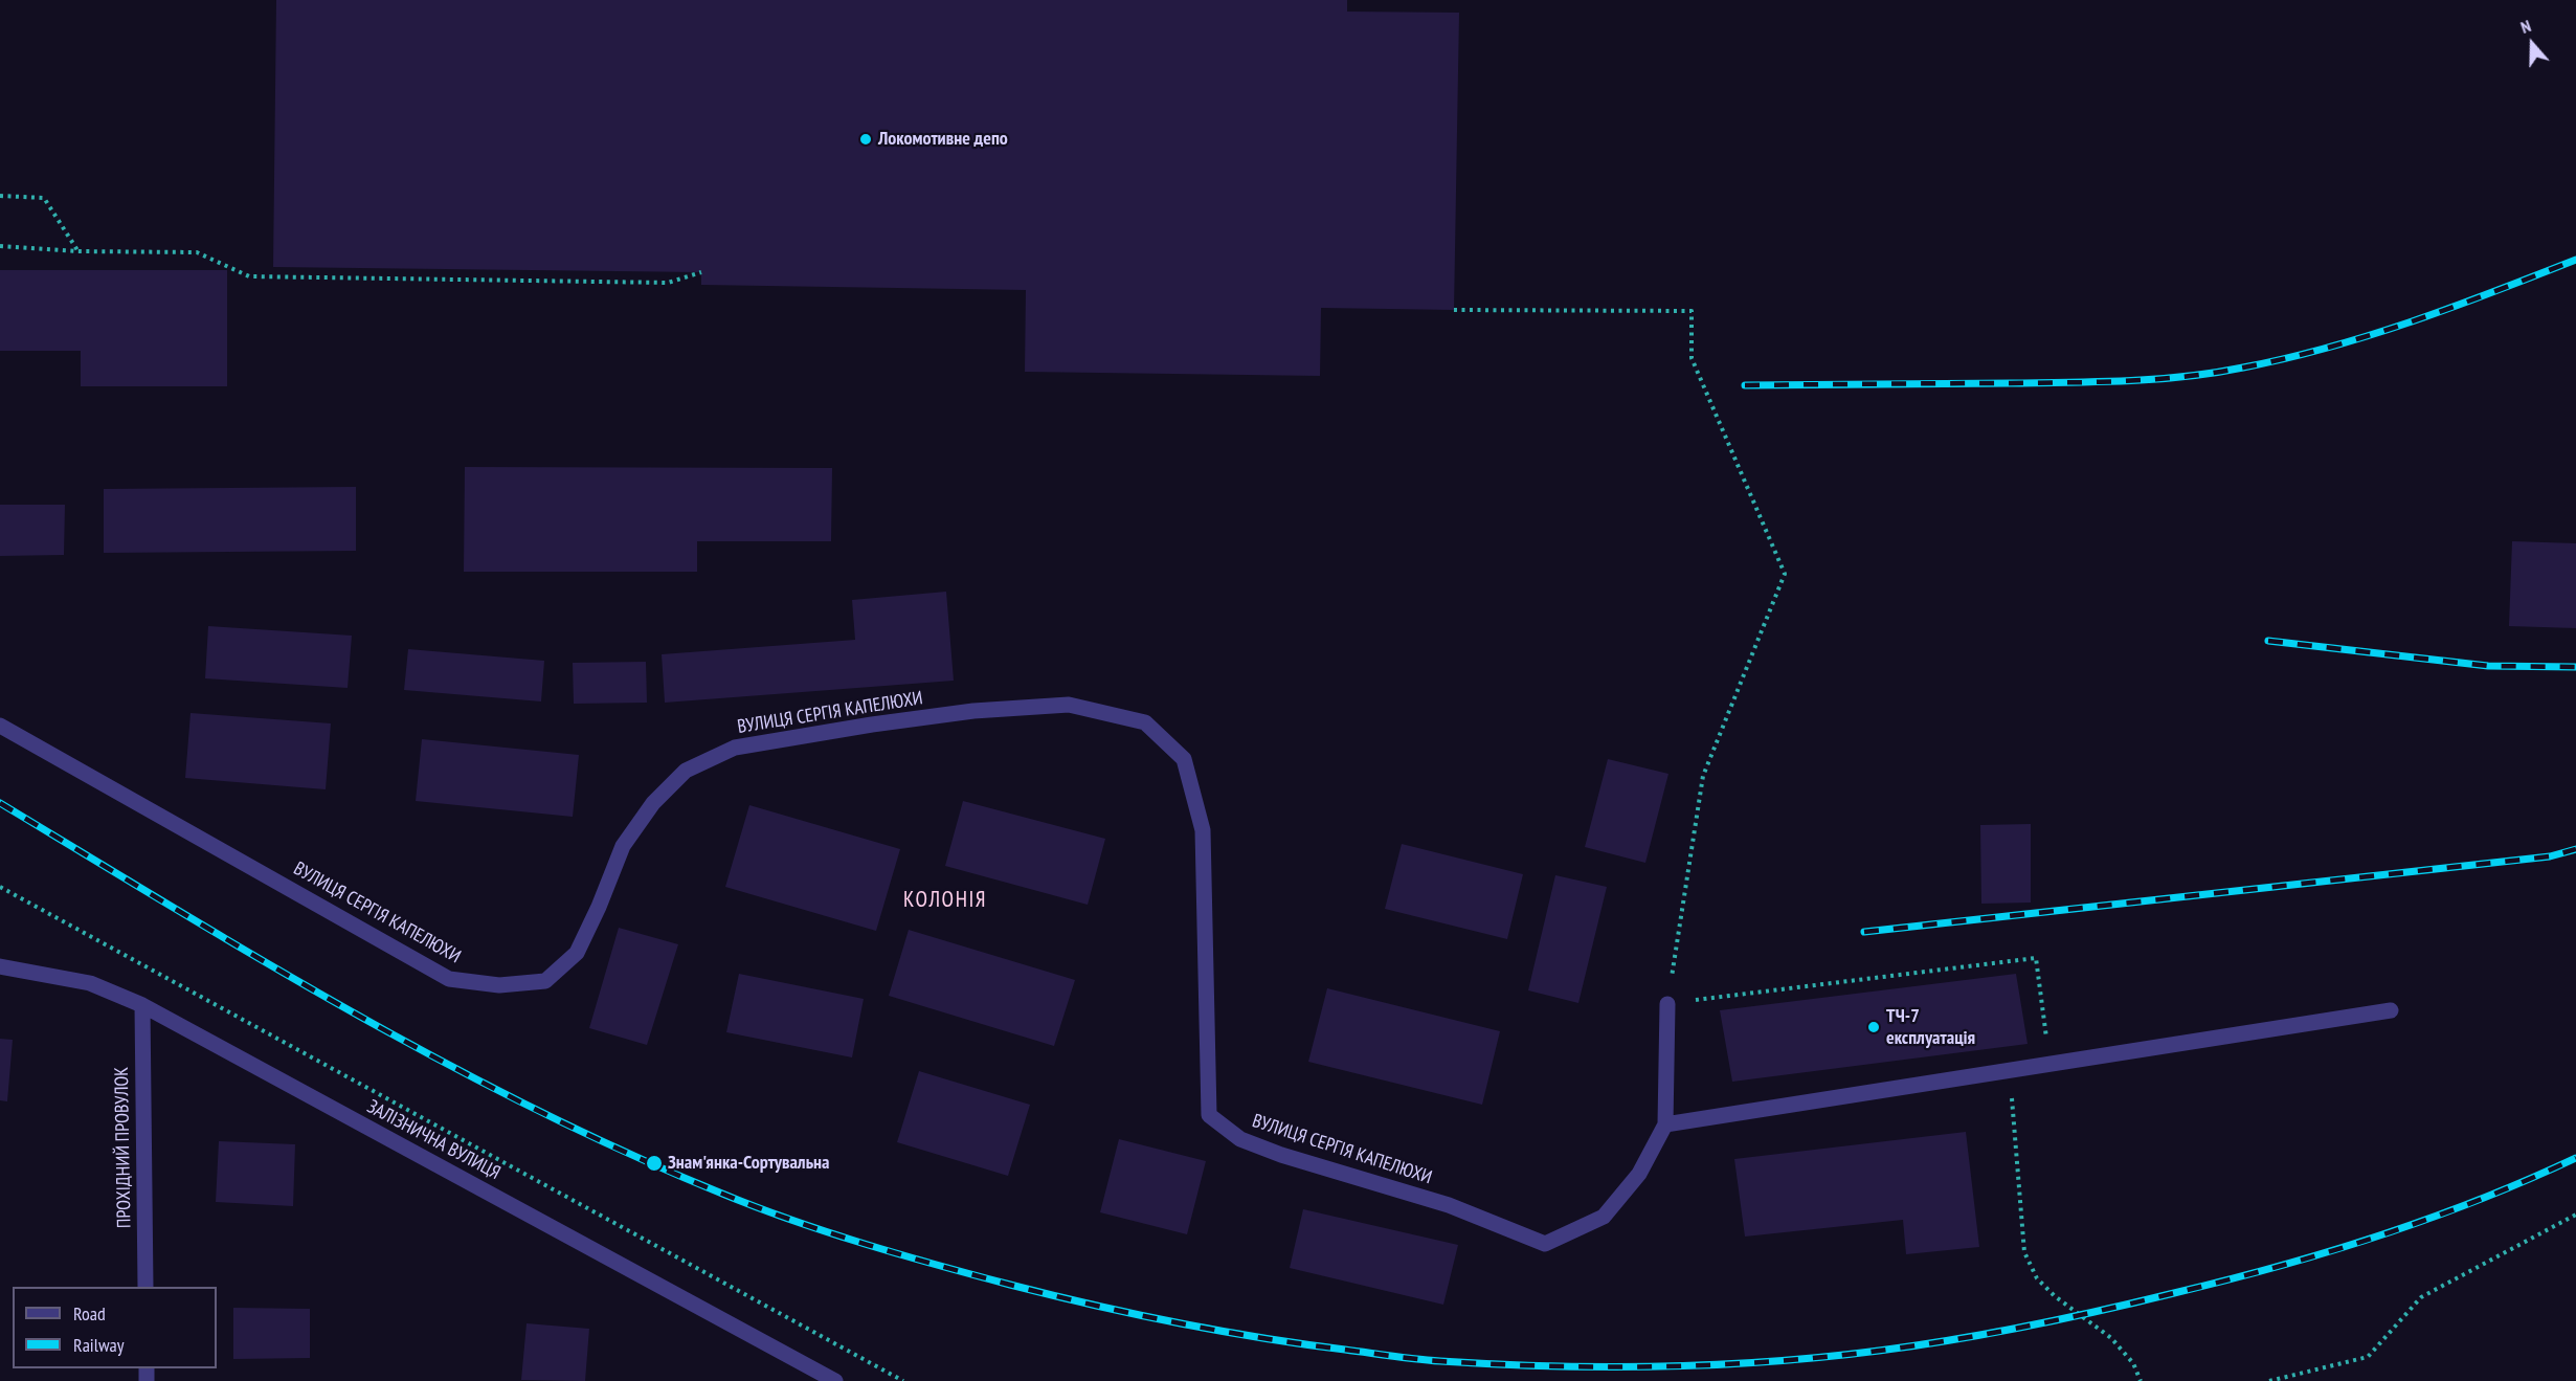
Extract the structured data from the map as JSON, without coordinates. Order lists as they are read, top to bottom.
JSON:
{
  "streets": {
    "street": ["ВУЛИЦЯ СЕРГІЯ КАПЕЛЮХИ", "ЗАЛІЗНИЧНА ВУЛИЦЯ", "ПРОХІДНИЙ ПРОВУЛОК"]
  },
  "crossings": [
    ["ЗАЛІЗНИЧНА ВУЛИЦЯ", "ПРОХІДНИЙ ПРОВУЛОК"]
  ],
  "districts": ["КОЛОНІЯ"],
  "places": ["Локомотивне депо", "ТЧ-7 експлуатація", "Знам'янка-Сортувальна"],
  "legend": ["Road", "Railway"],
  "north": "top"
}
